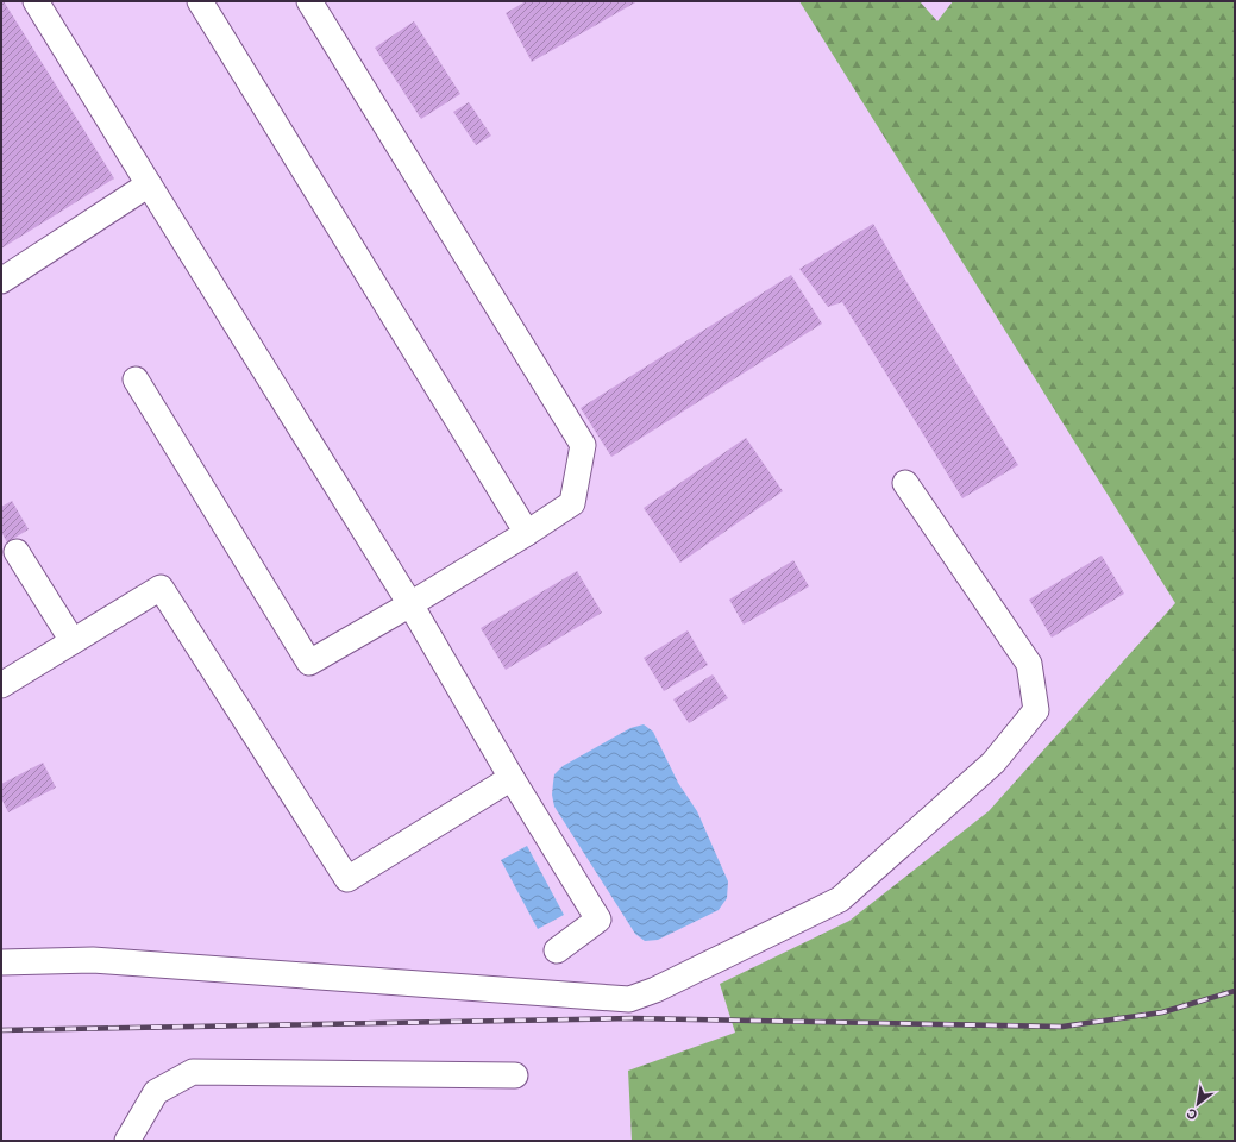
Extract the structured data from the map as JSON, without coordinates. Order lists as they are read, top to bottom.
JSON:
{
  "north": "bottom left"
}
